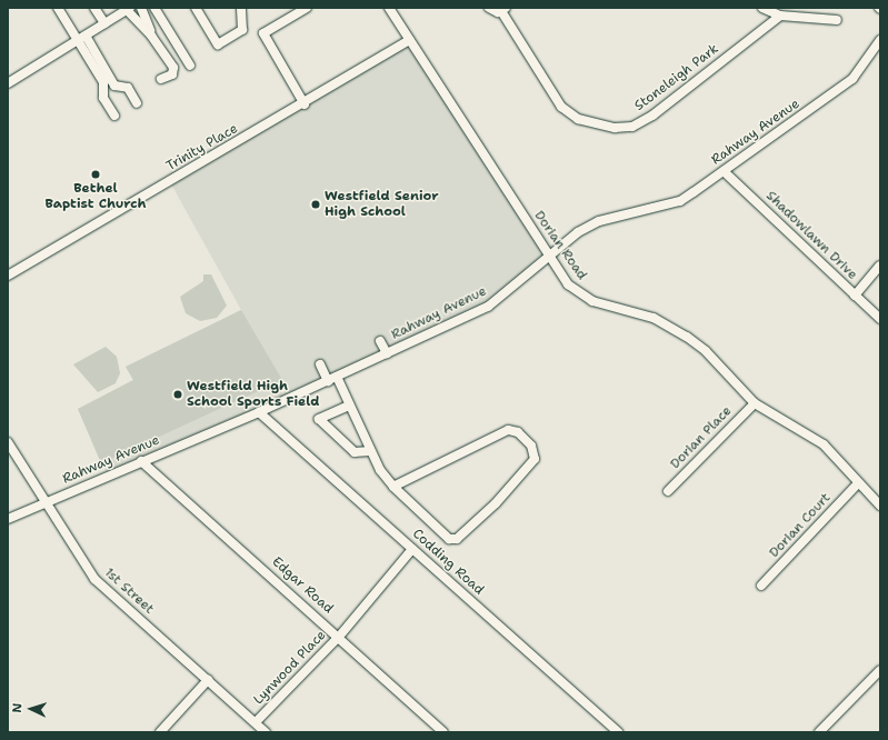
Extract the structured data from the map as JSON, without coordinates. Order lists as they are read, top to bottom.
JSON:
{
  "streets": {
    "street": [
      "Stoneleigh Park",
      "Rahway Avenue",
      "Trinity Place",
      "Shadowlawn Drive",
      "Dorian Road",
      "Dorian Place",
      "Dorian Court",
      "Codding Road",
      "Edgar Road",
      "1st Street",
      "Lynwood Place"
    ]
  },
  "crossings": [
    ["Rahway Avenue", "Shadowlawn Drive"],
    ["Rahway Avenue", "Dorian Road"],
    ["Rahway Avenue", "Codding Road"],
    ["Rahway Avenue", "Edgar Road"],
    ["Rahway Avenue", "1st Street"],
    ["Trinity Place", "Dorian Road"],
    ["Dorian Road", "Dorian Place"],
    ["Dorian Road", "Dorian Court"],
    ["Codding Road", "Lynwood Place"],
    ["Edgar Road", "Lynwood Place"],
    ["1st Street", "Lynwood Place"]
  ],
  "places": ["Bethel Baptist Church", "Westfield Senior High School", "Westfield High School Sports Field"],
  "north": "left"
}
